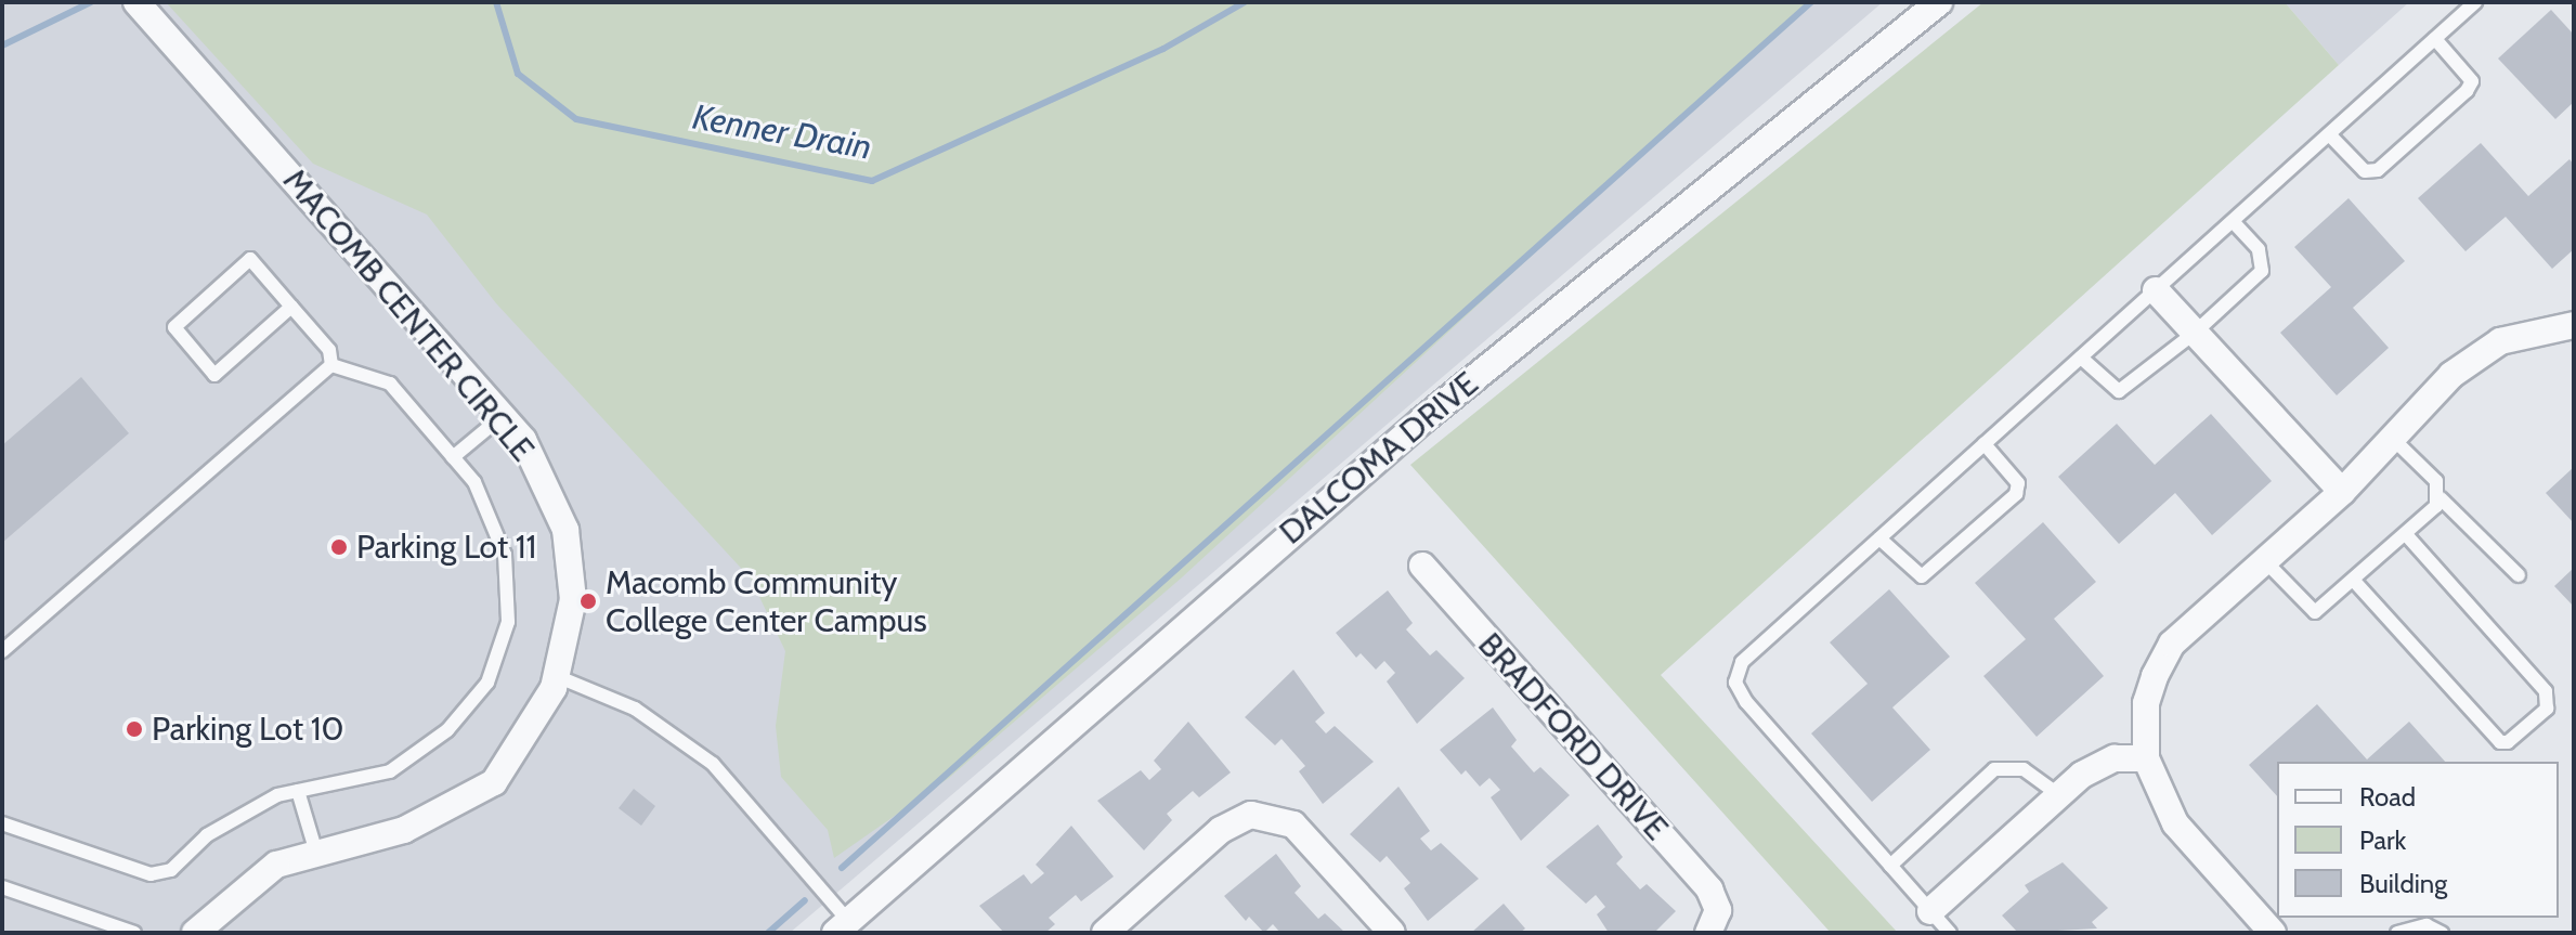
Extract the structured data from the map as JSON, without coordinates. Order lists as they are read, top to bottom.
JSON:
{
  "streets": {
    "street": ["MACOMB CENTER CIRCLE", "DALCOMA DRIVE", "BRADFORD DRIVE"]
  },
  "water": ["Kenner Drain"],
  "places": ["Parking Lot 11", "Macomb Community College Center Campus", "Parking Lot 10"],
  "legend": ["Road", "Park", "Building"]
}
